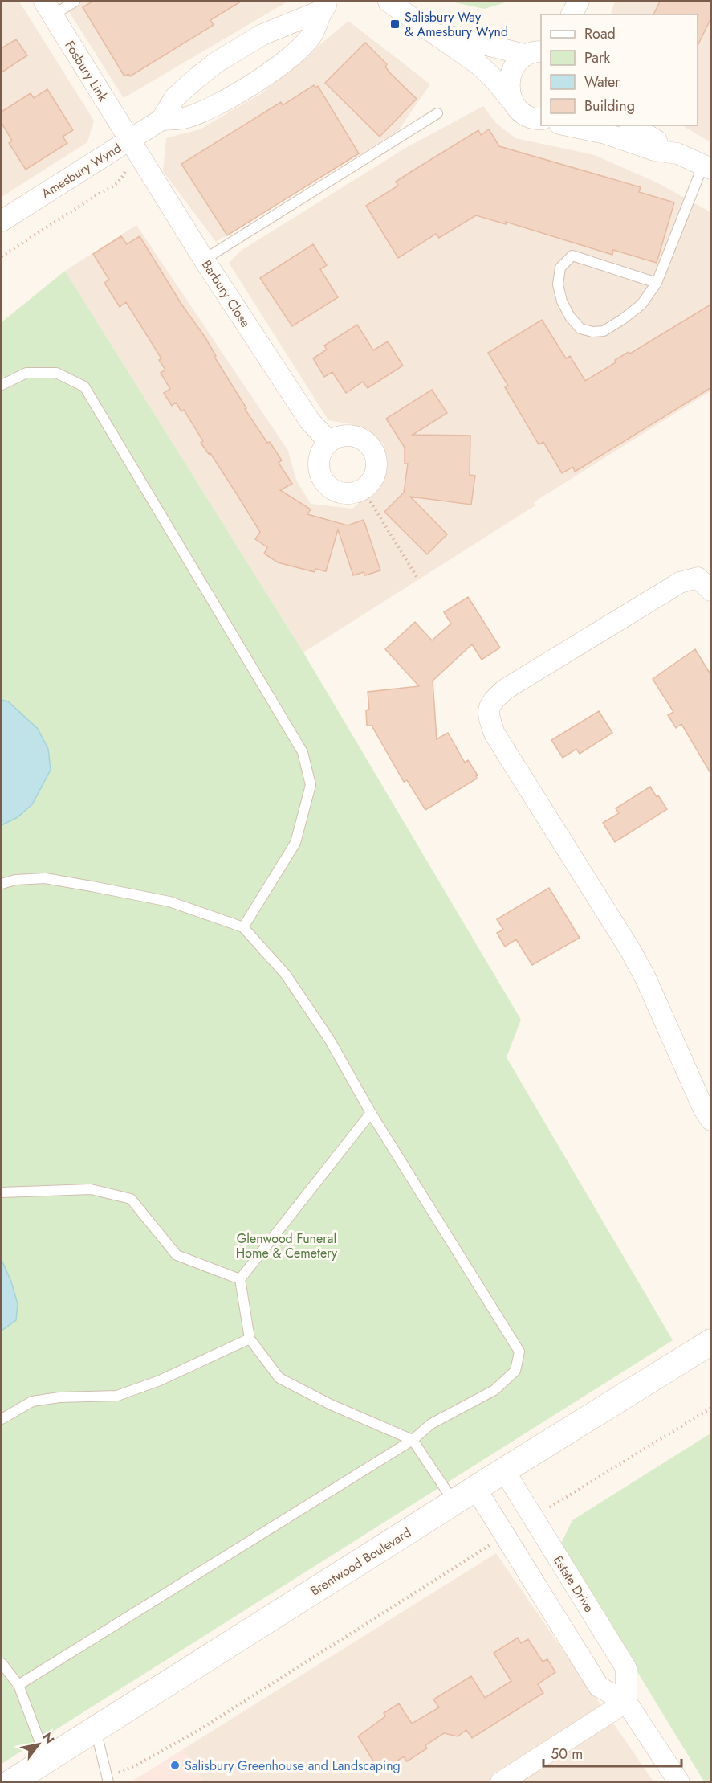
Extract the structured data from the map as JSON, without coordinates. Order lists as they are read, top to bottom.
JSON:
{
  "streets": {
    "street": [
      "Fosbury Link",
      "Amesbury Wynd",
      "Barbury Close",
      "Brentwood Boulevard",
      "Estate Drive"
    ]
  },
  "crossings": [
    ["Fosbury Link", "Amesbury Wynd"],
    ["Fosbury Link", "Barbury Close"],
    ["Amesbury Wynd", "Barbury Close"],
    ["Brentwood Boulevard", "Estate Drive"]
  ],
  "parks": ["Glenwood Funeral Home & Cemetery"],
  "places": {
    "transit": ["Salisbury Way & Amesbury Wynd"],
    "other": ["Salisbury Greenhouse and Landscaping"]
  },
  "legend": [
    "Road",
    "Park",
    "Water",
    "Building"
  ],
  "scale_bar": "50 m",
  "north": "top right"
}
